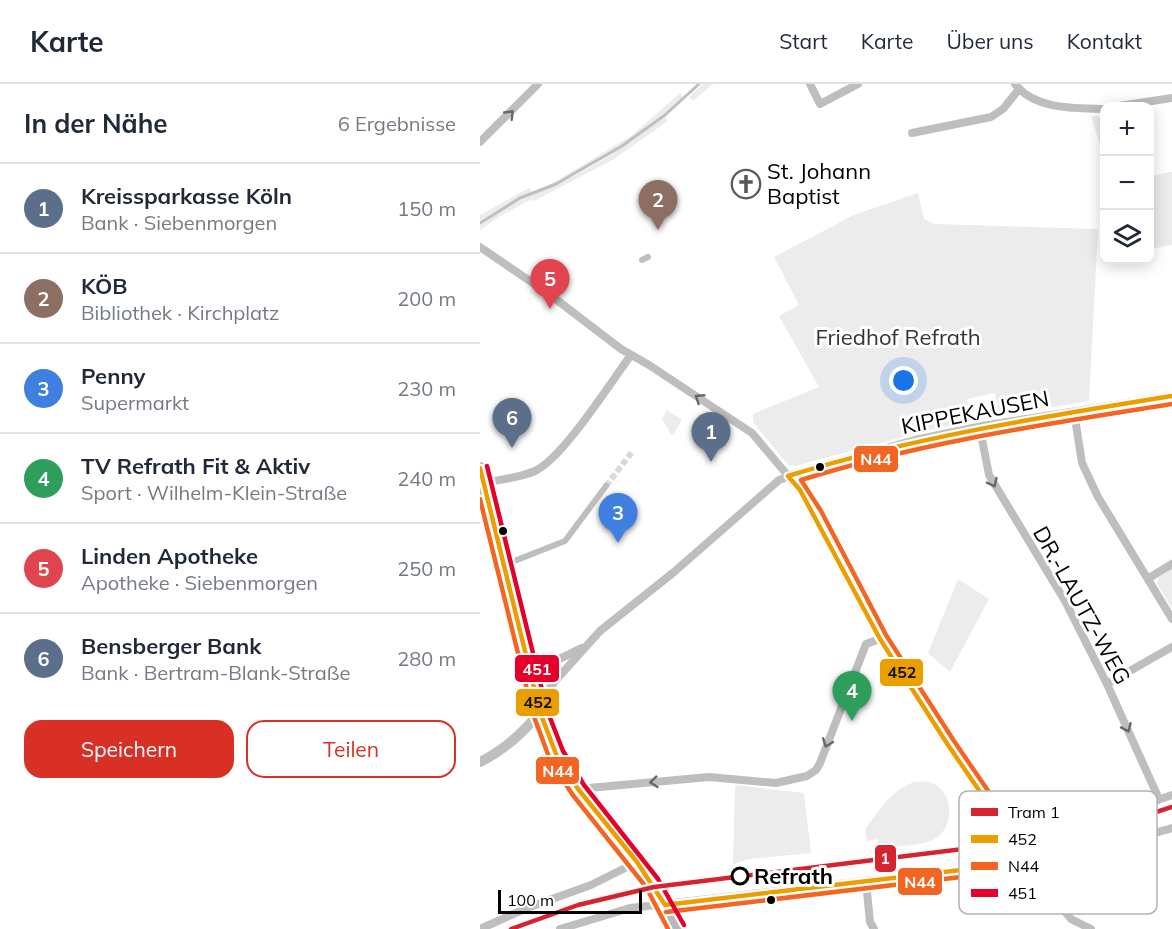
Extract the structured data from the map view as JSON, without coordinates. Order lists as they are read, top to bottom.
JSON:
{
  "streets": {
    "street": ["KIPPEKAUSEN", "DR.-LAUTZ-WEG"]
  },
  "crossings": [
    ["KIPPEKAUSEN", "DR.-LAUTZ-WEG"]
  ],
  "one_way": ["DR.-LAUTZ-WEG"],
  "parks": ["Friedhof Refrath"],
  "places": {
    "church": ["St. Johann Baptist"],
    "other": ["Refrath"]
  },
  "lines": [
    "transit line 452",
    "transit line N44",
    "transit line 451",
    "tram line 1"
  ],
  "legend": [
    "Tram 1",
    "452",
    "N44",
    "451"
  ],
  "scale_bar": "100 m",
  "page": {
    "header": "Karte",
    "nav": [
      "Start",
      "Karte",
      "Über uns",
      "Kontakt"
    ],
    "heading": ["In der Nähe", "6 Ergebnisse"],
    "map_buttons": ["+", "−"],
    "list": [
      {
        "mark": "1",
        "name": "Kreissparkasse Köln",
        "note": "Bank · Siebenmorgen",
        "value": "150 m"
      },
      {
        "mark": "2",
        "name": "KÖB",
        "note": "Bibliothek · Kirchplatz",
        "value": "200 m"
      },
      {
        "mark": "3",
        "name": "Penny",
        "note": "Supermarkt",
        "value": "230 m"
      },
      {
        "mark": "4",
        "name": "TV Refrath Fit & Aktiv",
        "note": "Sport · Wilhelm-Klein-Straße",
        "value": "240 m"
      },
      {
        "mark": "5",
        "name": "Linden Apotheke",
        "note": "Apotheke · Siebenmorgen",
        "value": "250 m"
      },
      {
        "mark": "6",
        "name": "Bensberger Bank",
        "note": "Bank · Bertram-Blank-Straße",
        "value": "280 m"
      }
    ],
    "pins": [
      "2",
      "5",
      "6",
      "1",
      "3",
      "4"
    ],
    "buttons": ["Speichern", "Teilen"],
    "scale": "100 m"
  }
}
